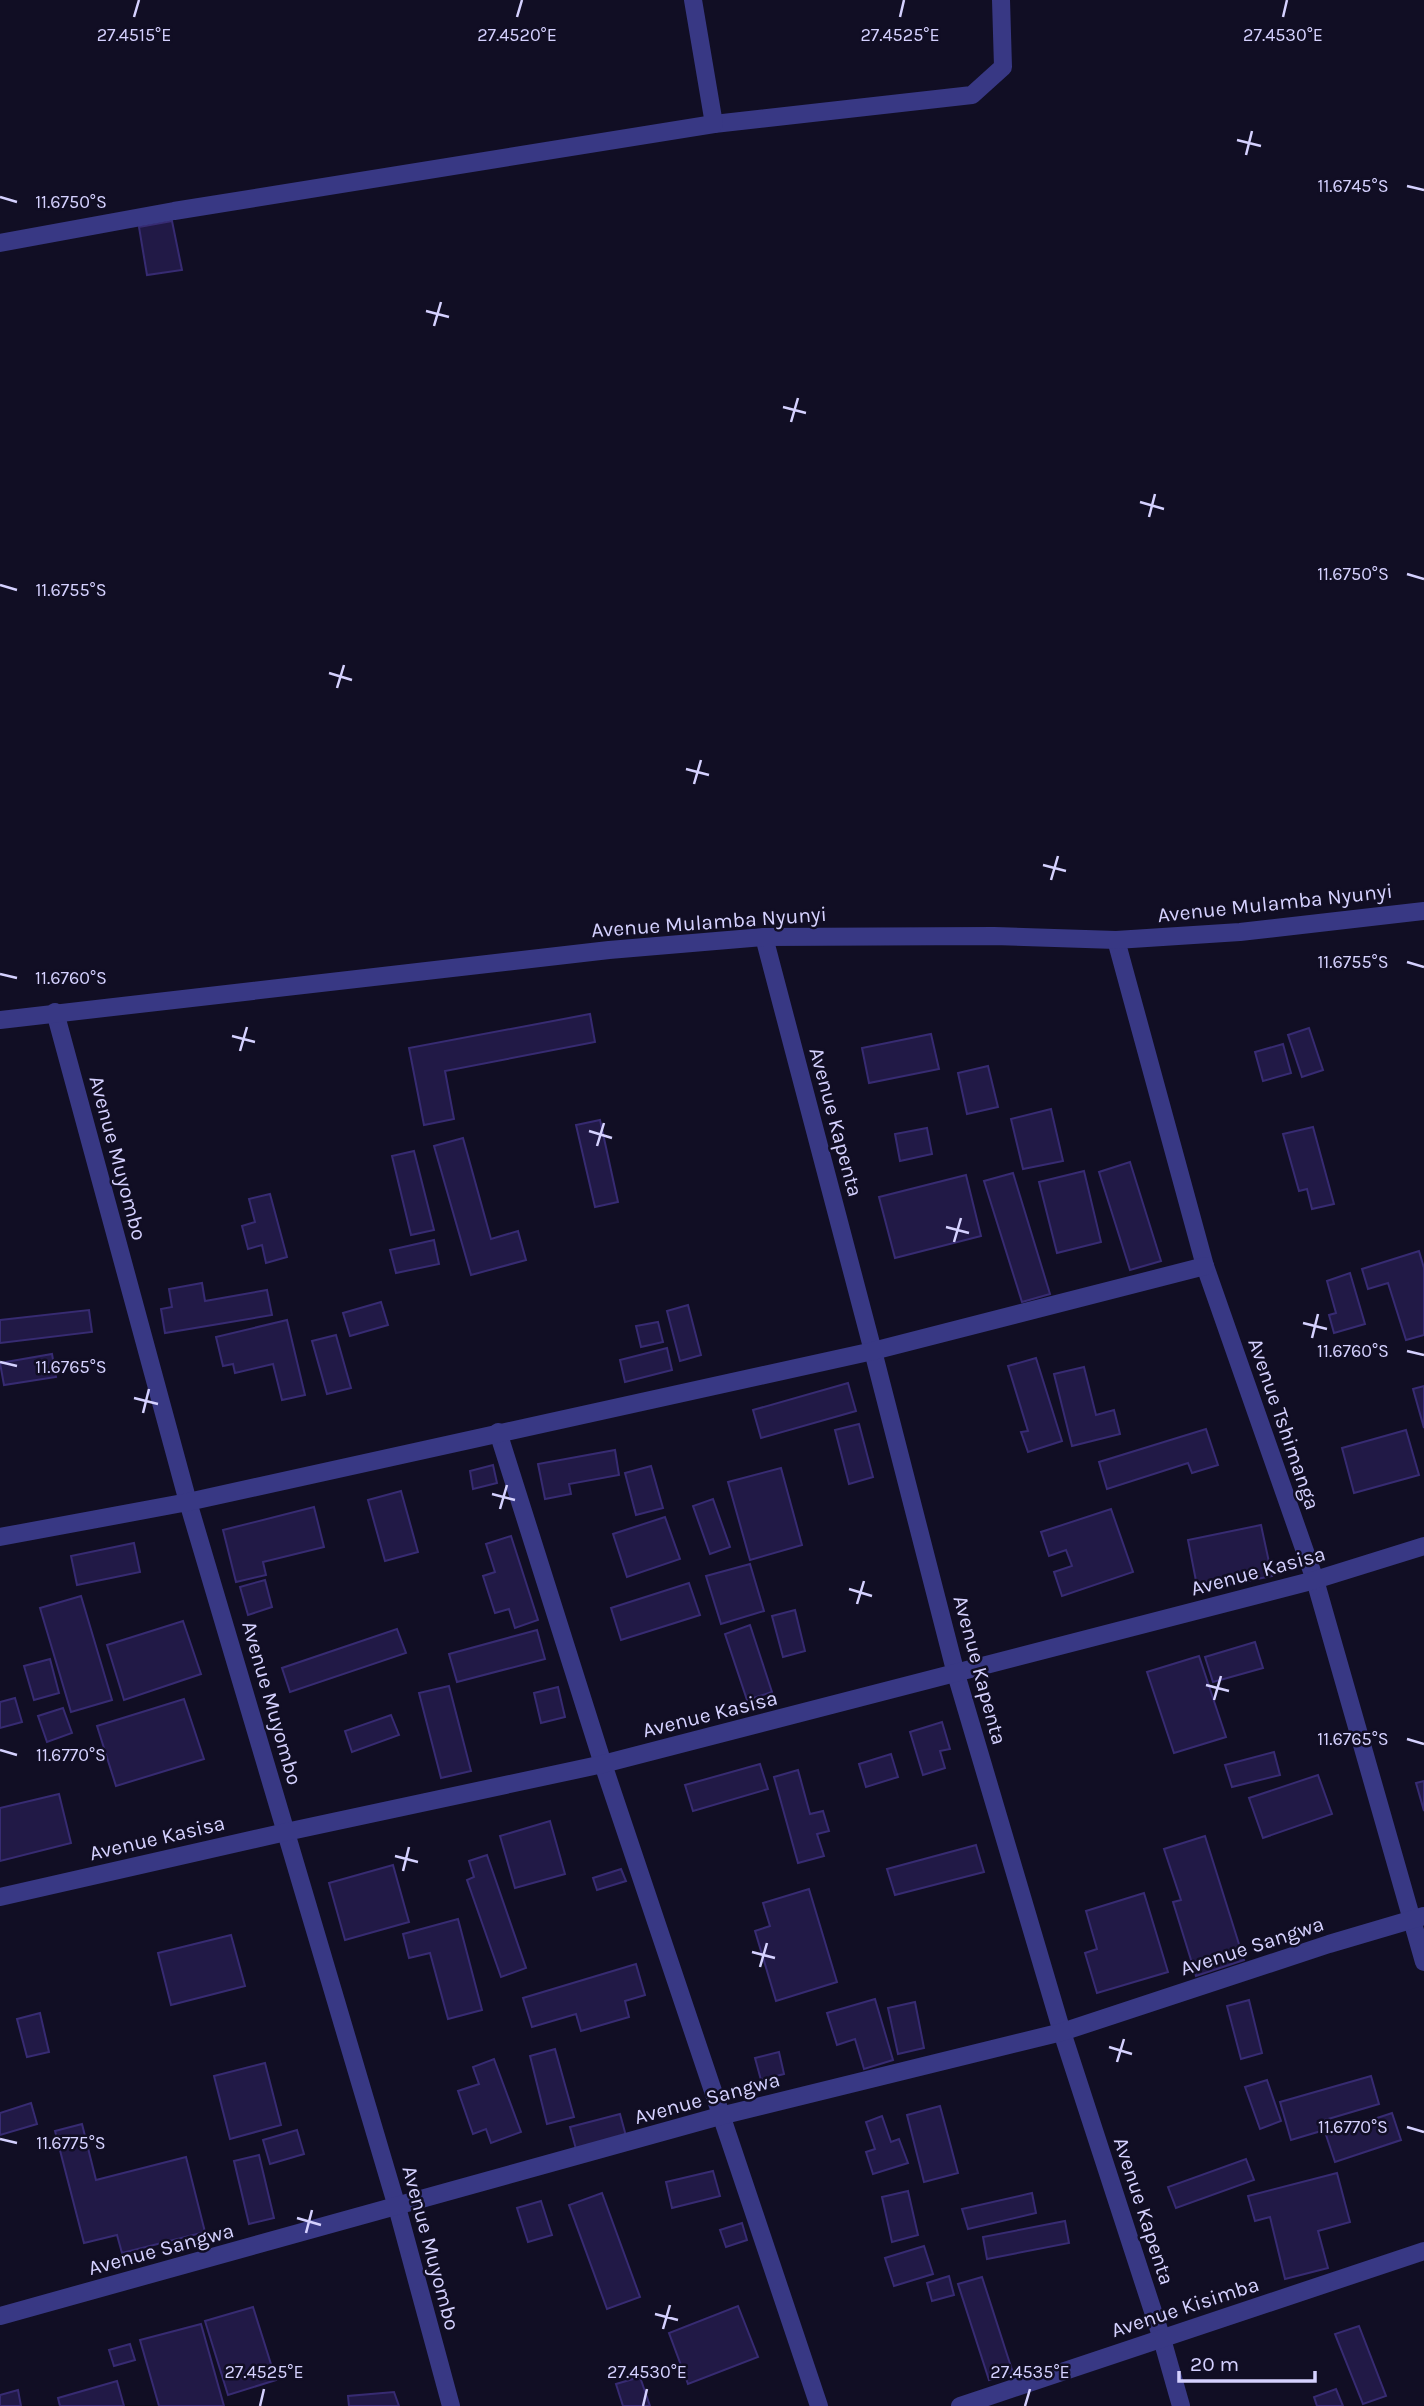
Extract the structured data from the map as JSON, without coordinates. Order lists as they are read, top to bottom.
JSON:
{
  "streets": {
    "street": [
      "Avenue Mulamba Nyunyi",
      "Avenue Kapenta",
      "Avenue Muyombo",
      "Avenue Tshimanga",
      "Avenue Kasisa",
      "Avenue Sangwa",
      "Avenue Kisimba"
    ]
  },
  "crossings": [
    ["Avenue Mulamba Nyunyi", "Avenue Kapenta"],
    ["Avenue Mulamba Nyunyi", "Avenue Muyombo"],
    ["Avenue Mulamba Nyunyi", "Avenue Tshimanga"],
    ["Avenue Kapenta", "Avenue Kasisa"],
    ["Avenue Kapenta", "Avenue Sangwa"],
    ["Avenue Kapenta", "Avenue Kisimba"],
    ["Avenue Muyombo", "Avenue Kasisa"],
    ["Avenue Muyombo", "Avenue Sangwa"],
    ["Avenue Tshimanga", "Avenue Kasisa"],
    ["Avenue Tshimanga", "Avenue Sangwa"]
  ],
  "scale_bar": "20 m",
  "coordinates": [
    "27.4515°E",
    "27.4520°E",
    "27.4525°E",
    "27.4530°E",
    "11.6745°S",
    "11.6750°S",
    "11.6755°S",
    "11.6760°S",
    "11.6765°S",
    "11.6770°S",
    "11.6775°S",
    "27.4535°E"
  ]
}
